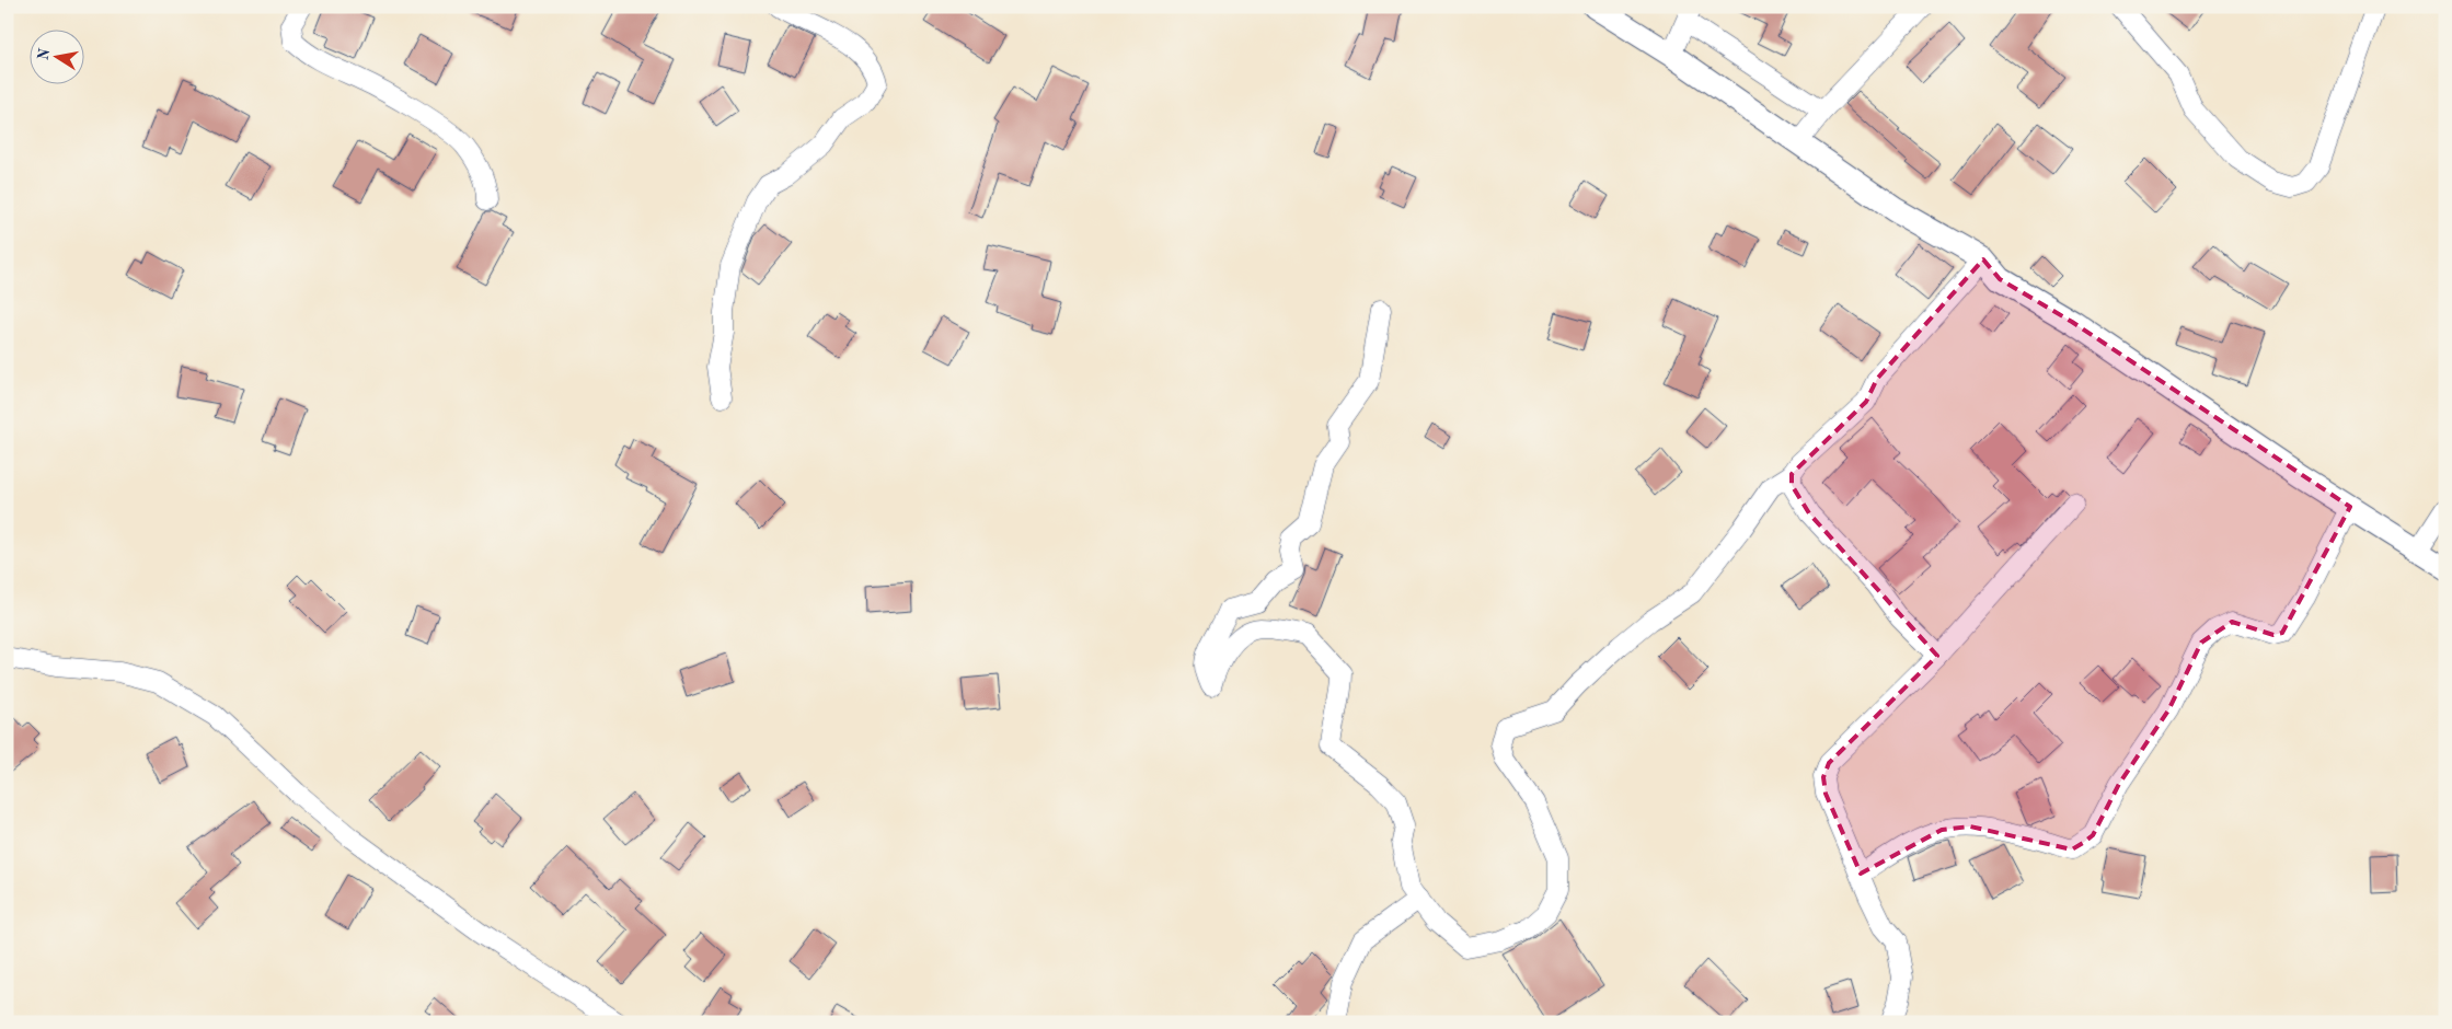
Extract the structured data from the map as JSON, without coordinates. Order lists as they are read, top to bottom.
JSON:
{
  "north": "left"
}
